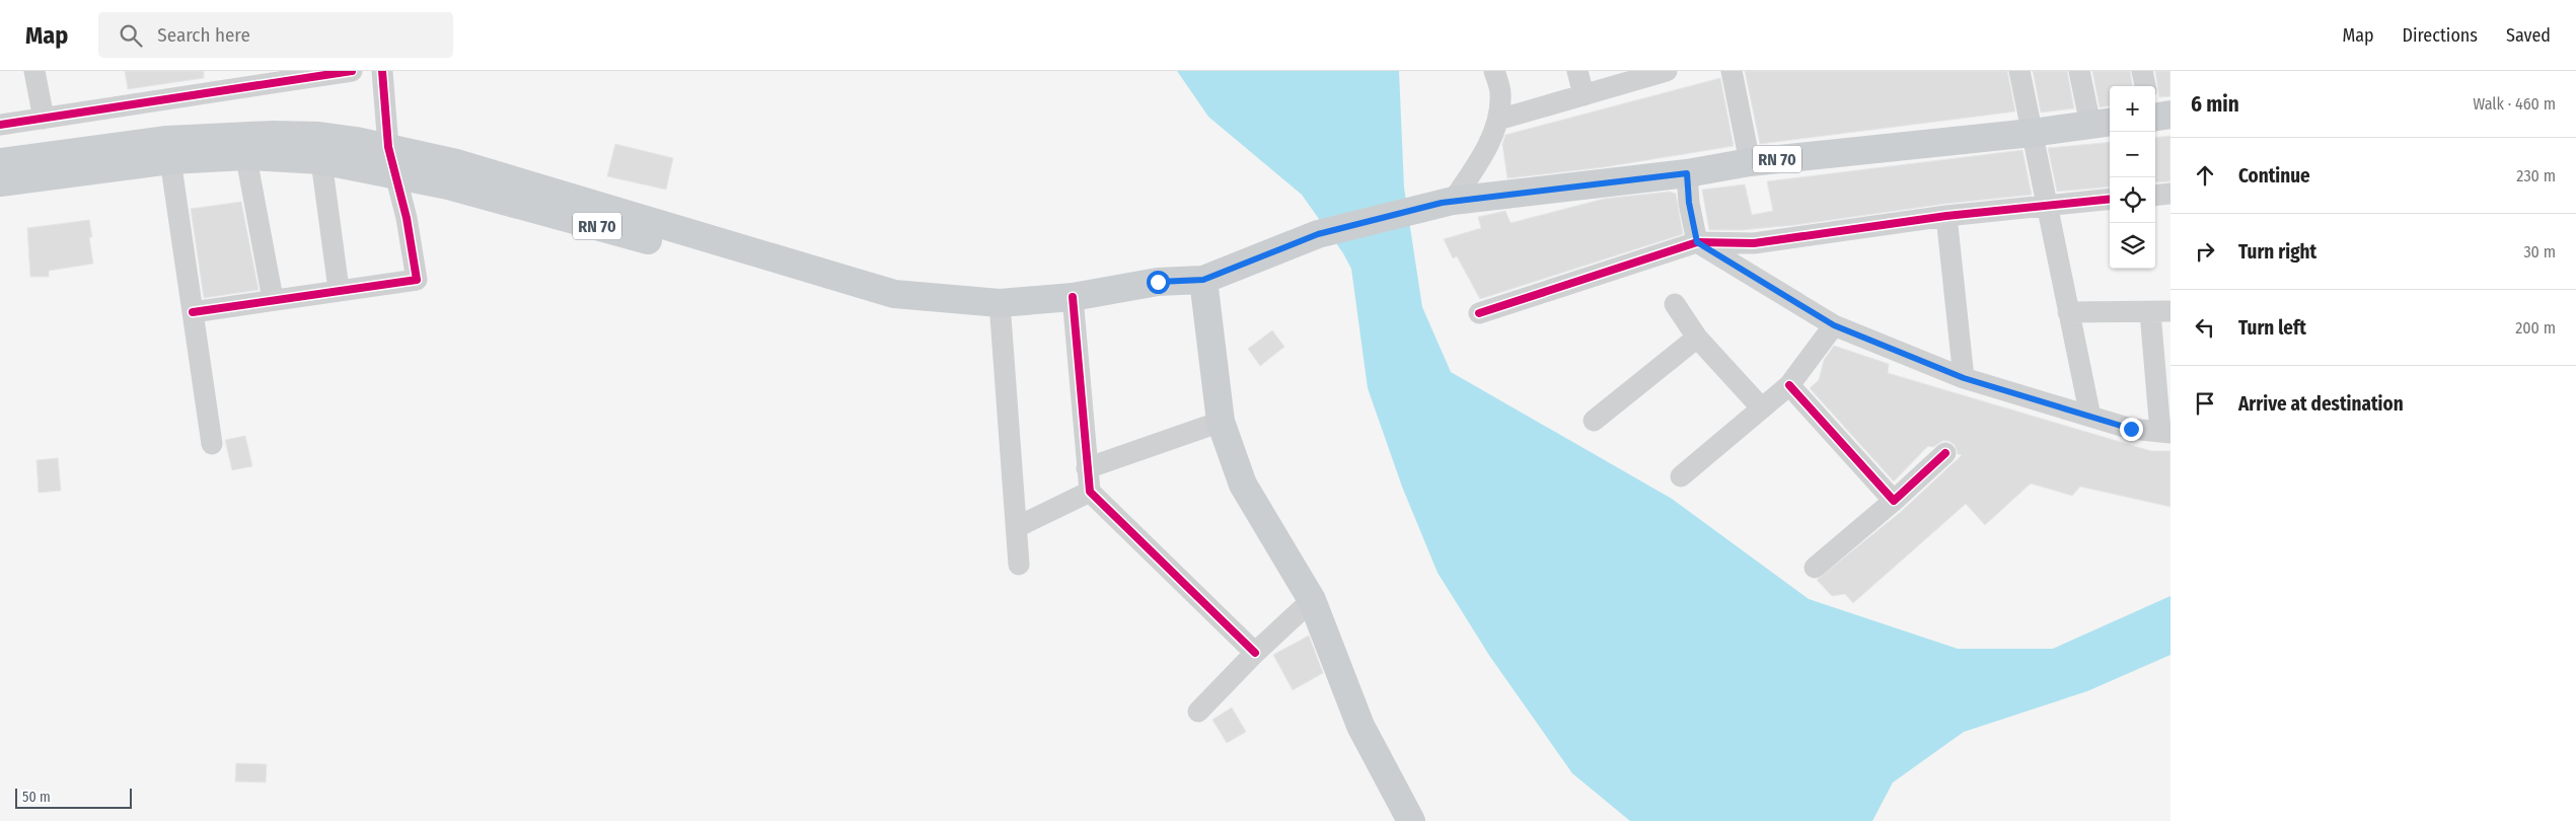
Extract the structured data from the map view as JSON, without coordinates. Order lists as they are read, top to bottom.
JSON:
{
  "streets": {
    "main road": ["RN 70"]
  },
  "scale_bar": "50 m",
  "page": {
    "header": "Map",
    "search": "Search here",
    "nav": ["Map", "Directions", "Saved"],
    "heading": ["6 min", "Walk · 460 m"],
    "map_buttons": ["+", "−"],
    "list": [
      ["Continue", "230 m"],
      ["Turn right", "30 m"],
      ["Turn left", "200 m"],
      "Arrive at destination"
    ],
    "scale": "50 m"
  }
}
